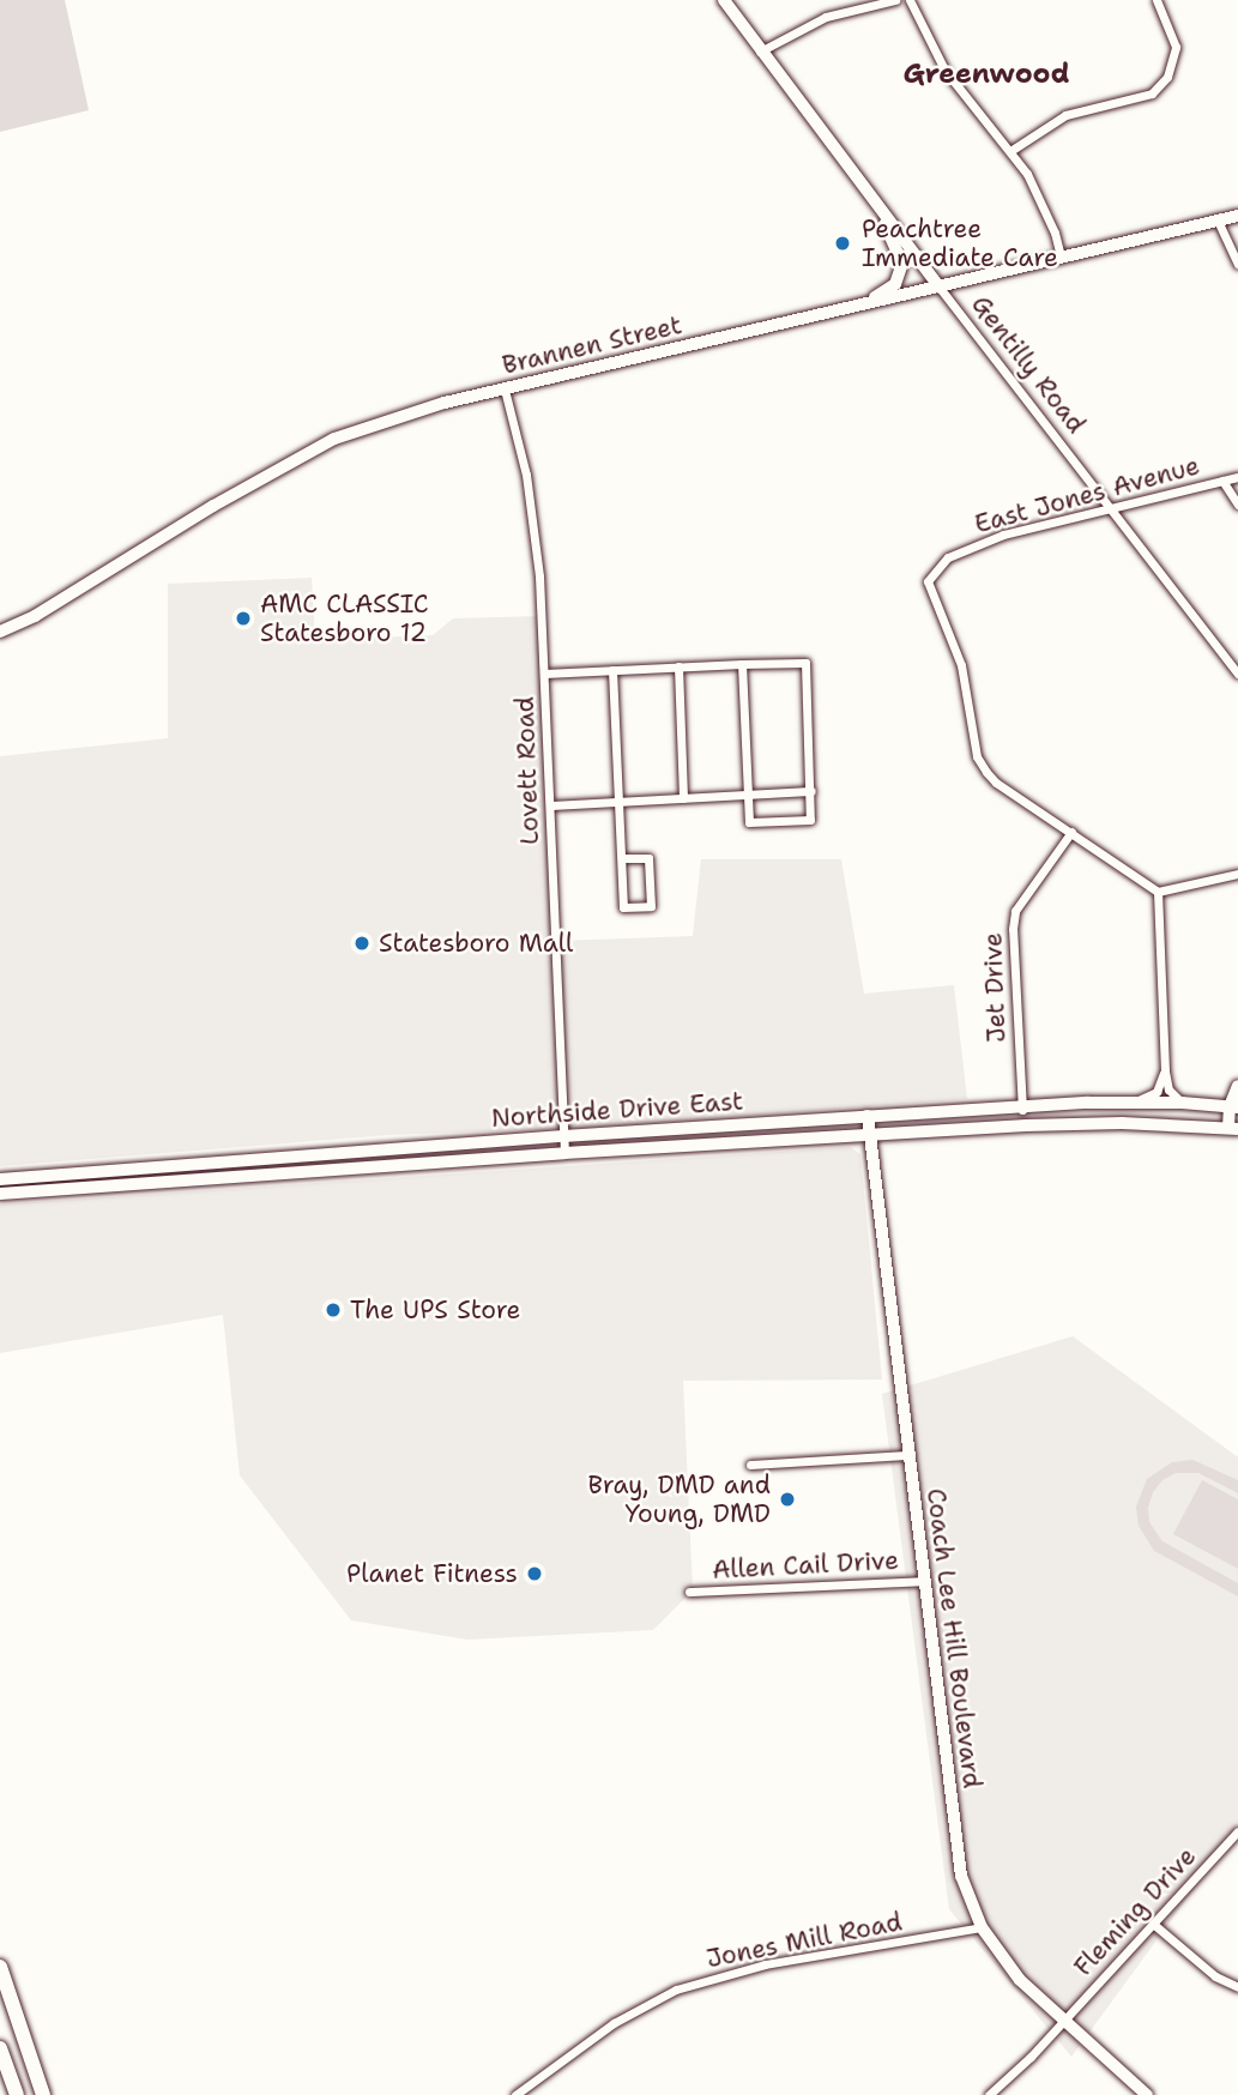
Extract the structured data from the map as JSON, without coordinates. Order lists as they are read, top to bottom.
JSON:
{
  "streets": {
    "main road": ["Northside Drive East"],
    "street": [
      "Brannen Street",
      "Gentilly Road",
      "East Jones Avenue",
      "Lovett Road",
      "Jet Drive",
      "Allen Cail Drive",
      "Coach Lee Hill Boulevard",
      "Fleming Drive",
      "Jones Mill Road"
    ]
  },
  "crossings": [
    ["Brannen Street", "Gentilly Road"],
    ["Brannen Street", "Lovett Road"],
    ["Gentilly Road", "East Jones Avenue"],
    ["East Jones Avenue", "Jet Drive"],
    ["Lovett Road", "Northside Drive East"],
    ["Jet Drive", "Northside Drive East"],
    ["Northside Drive East", "Coach Lee Hill Boulevard"],
    ["Allen Cail Drive", "Coach Lee Hill Boulevard"],
    ["Coach Lee Hill Boulevard", "Fleming Drive"],
    ["Coach Lee Hill Boulevard", "Jones Mill Road"]
  ],
  "districts": ["Greenwood"],
  "places": [
    "Peachtree Immediate Care",
    "AMC CLASSIC Statesboro 12",
    "Statesboro Mall",
    "The UPS Store",
    "Bray, DMD and Young, DMD",
    "Planet Fitness"
  ]
}
